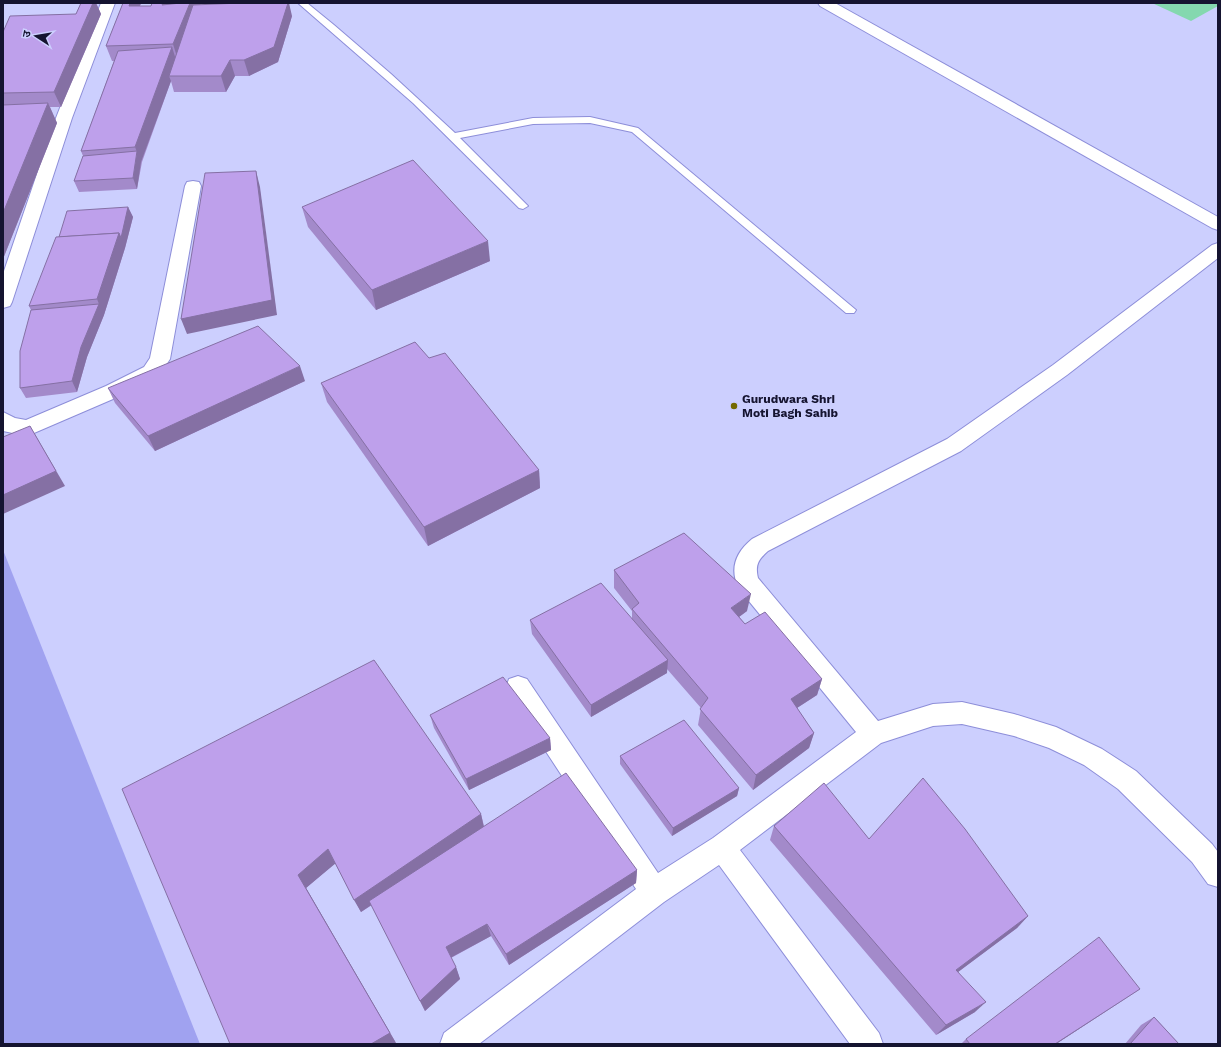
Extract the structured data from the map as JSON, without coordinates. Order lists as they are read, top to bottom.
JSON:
{
  "places": ["Gurudwara Shri Moti Bagh Sahib"],
  "north": "left"
}
